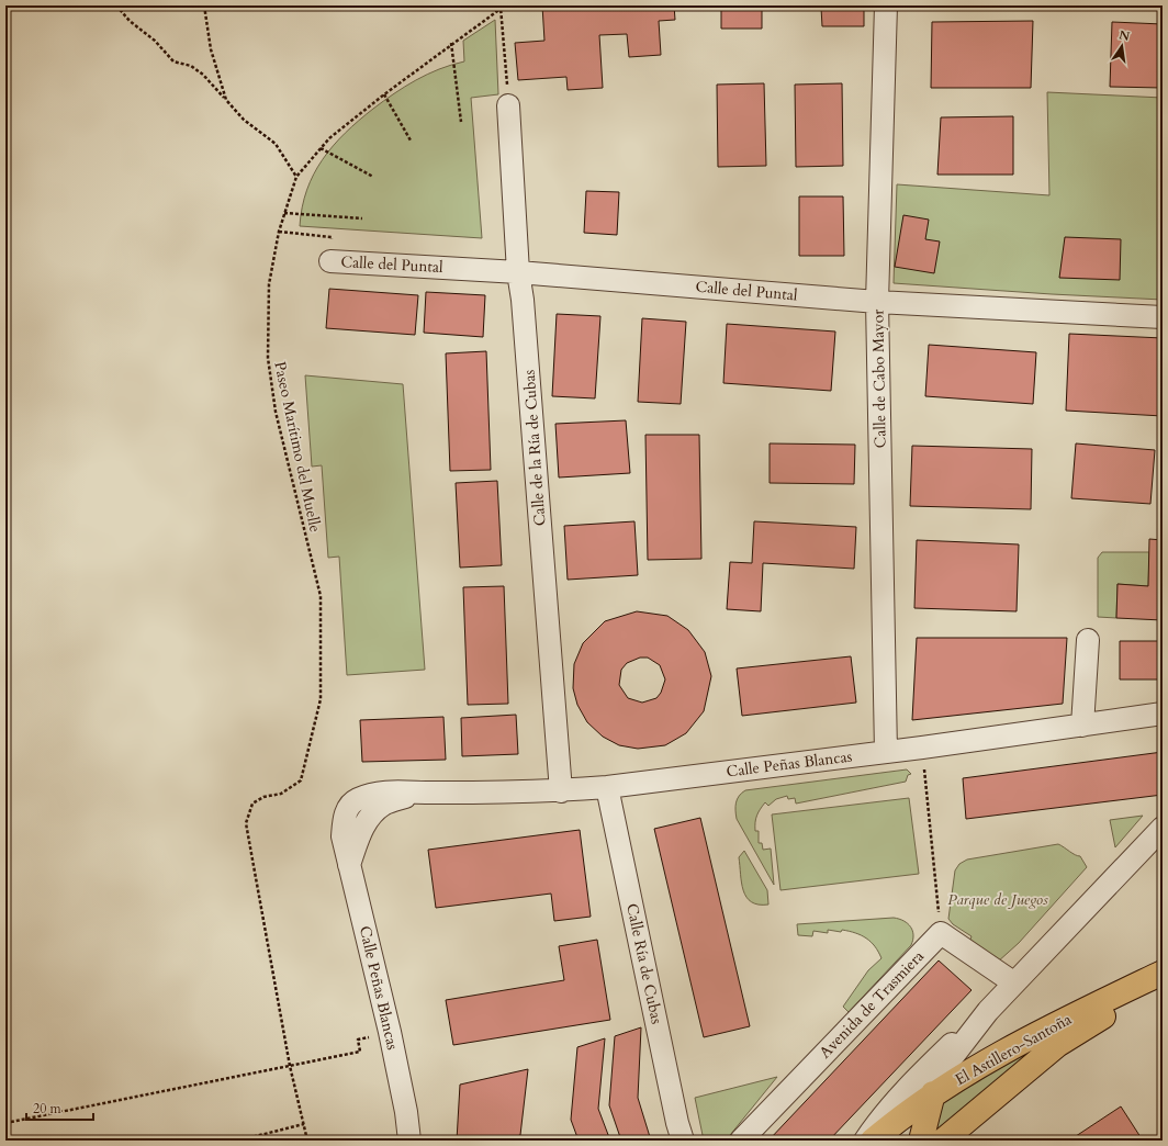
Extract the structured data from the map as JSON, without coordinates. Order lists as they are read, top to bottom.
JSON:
{
  "streets": {
    "main road": ["El Astillero-Santoña"],
    "street": [
      "Calle del Puntal",
      "Calle de Cabo Mayor",
      "Calle de la Ría de Cubas",
      "Calle Peñas Blancas",
      "Calle Ría de Cubas",
      "Avenida de Trasmiera"
    ],
    "path": ["Paseo Marítimo del Muelle"]
  },
  "crossings": [
    ["Calle del Puntal", "Calle de Cabo Mayor"],
    ["Calle del Puntal", "Calle de la Ría de Cubas"],
    ["Calle de Cabo Mayor", "Calle Peñas Blancas"],
    ["Calle de la Ría de Cubas", "Calle Peñas Blancas"],
    ["Calle Peñas Blancas", "Calle Ría de Cubas"]
  ],
  "parks": ["Parque de Juegos"],
  "scale_bar": "20 m",
  "north": "top"
}
